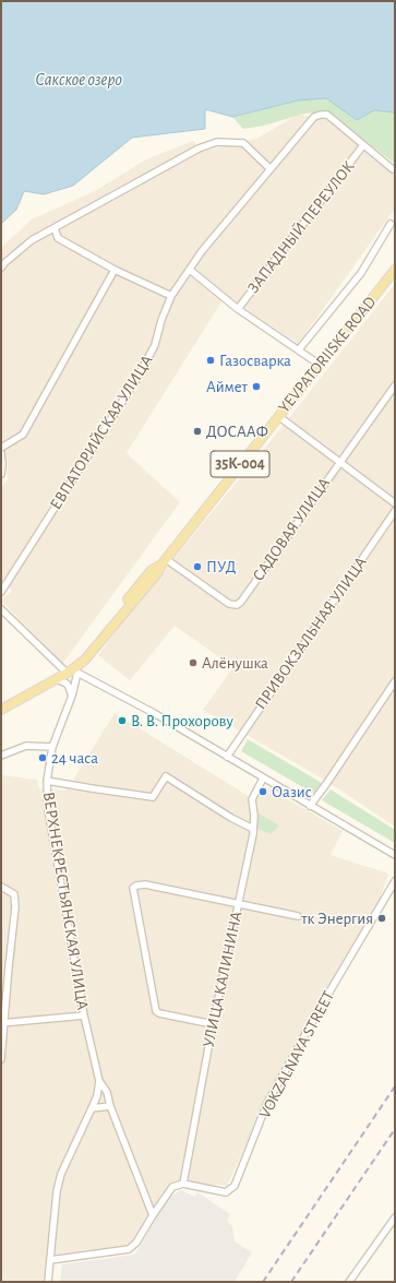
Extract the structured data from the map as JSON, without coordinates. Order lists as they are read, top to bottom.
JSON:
{
  "streets": {
    "main road": ["YEVPATORIISKE ROAD", "35К-004"],
    "street": [
      "ЗАПАДНЫЙ ПЕРЕУЛОК",
      "ЕВПАТОРИЙСКАЯ УЛИЦА",
      "САДОВАЯ УЛИЦА",
      "ПРИВОКЗАЛЬНАЯ УЛИЦА",
      "ВЕРХНЕКРЕСТЬЯНСКАЯ УЛИЦА",
      "УЛИЦА КАЛИНИНА",
      "VOKZALNAYA STREET"
    ]
  },
  "crossings": [
    ["ЗАПАДНЫЙ ПЕРЕУЛОК", "ЕВПАТОРИЙСКАЯ УЛИЦА"],
    ["YEVPATORIISKE ROAD", "САДОВАЯ УЛИЦА"],
    ["YEVPATORIISKE ROAD", "ВЕРХНЕКРЕСТЬЯНСКАЯ УЛИЦА"],
    ["УЛИЦА КАЛИНИНА", "VOKZALNAYA STREET"]
  ],
  "water": ["Сакское озеро"],
  "places": [
    "Газосварка",
    "Аймет",
    "ДОСААФ",
    "ПУД",
    "Алёнушка",
    "В. В. Прохорову",
    "24 часа",
    "Оазис",
    "тк Энергия"
  ]
}
